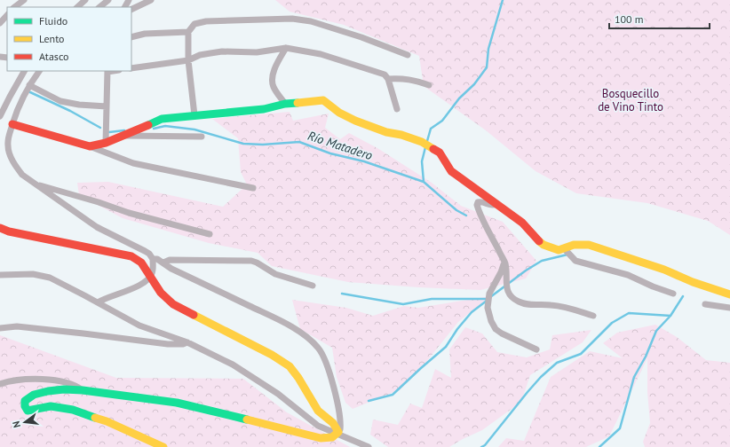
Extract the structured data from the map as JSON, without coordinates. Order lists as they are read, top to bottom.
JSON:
{
  "water": ["Río Matadero"],
  "parks": ["Bosquecillo de Vino Tinto"],
  "legend": ["Fluido", "Lento", "Atasco"],
  "scale_bar": "100 m",
  "north": "left"
}
